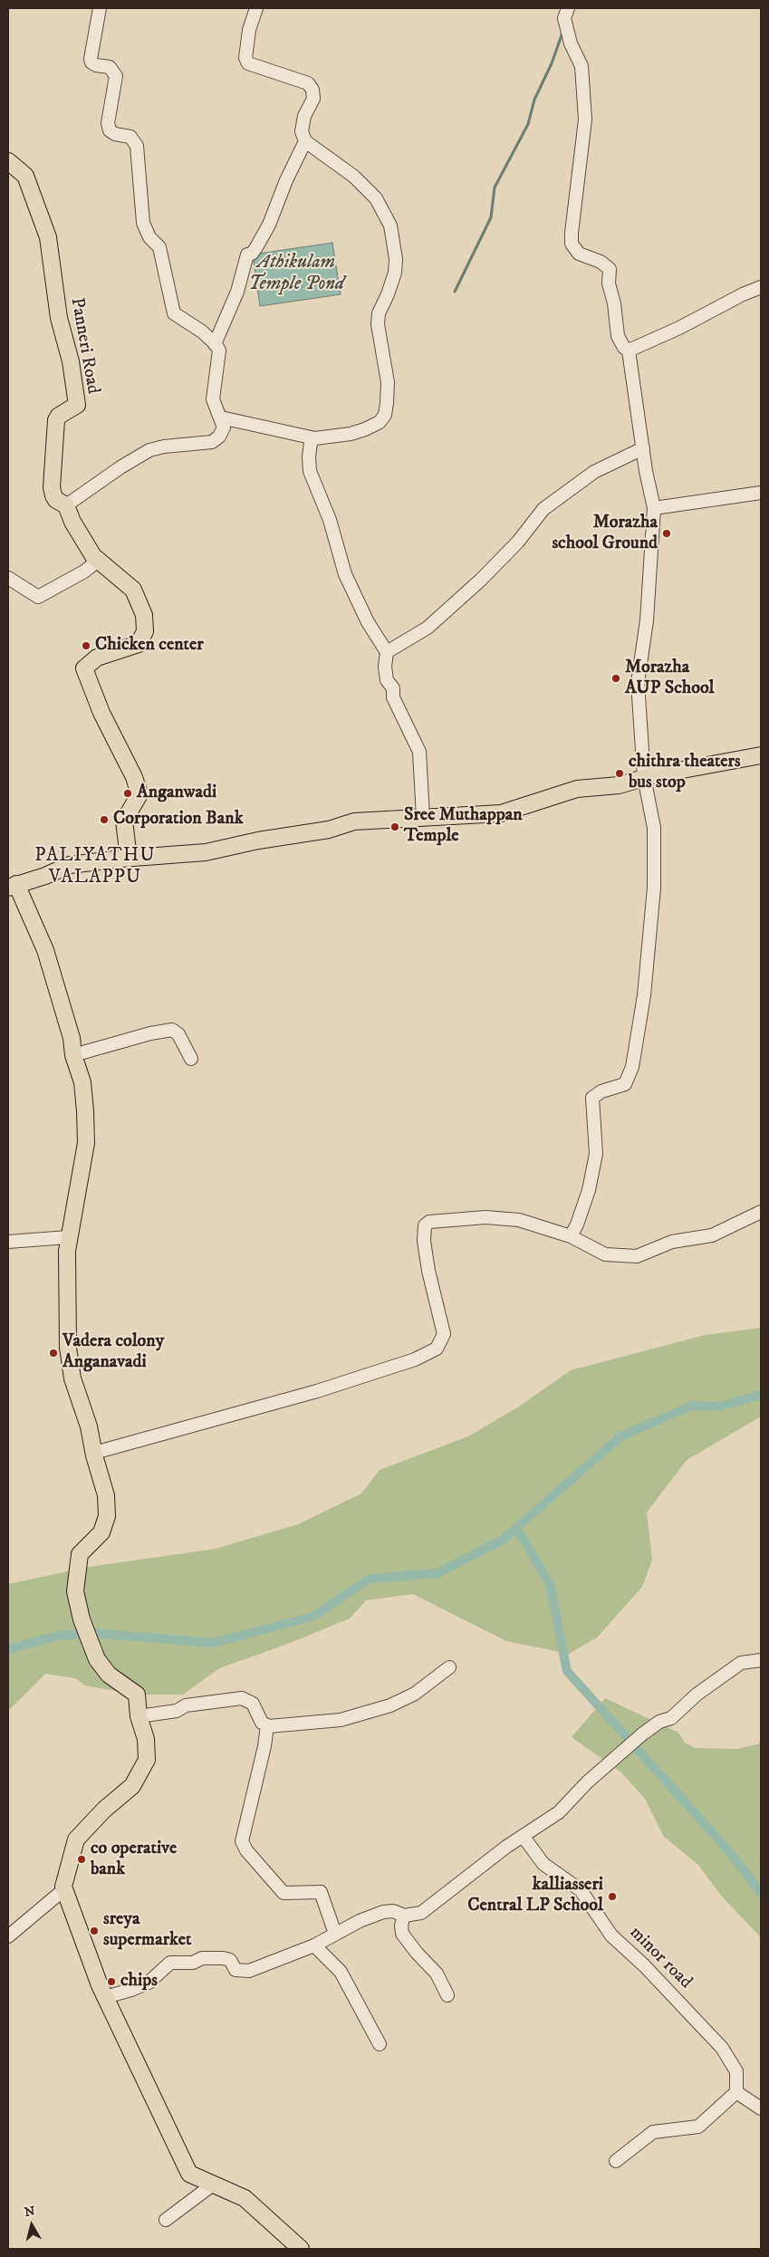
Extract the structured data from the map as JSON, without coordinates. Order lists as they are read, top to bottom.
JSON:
{
  "streets": {
    "main road": ["Panneri Road"],
    "street": ["minor road"]
  },
  "districts": ["PALIYATHU VALAPPU"],
  "water": ["Athikulam Temple Pond"],
  "places": [
    "Morazha school Ground",
    "Chicken center",
    "Morazha AUP School",
    "chithra theaters bus stop",
    "Anganwadi",
    "Corporation Bank",
    "Sree Muthappan Temple",
    "Vadera colony Anganavadi",
    "co operative bank",
    "kalliasseri Central LP School",
    "sreya supermarket",
    "chips"
  ],
  "north": "top"
}
